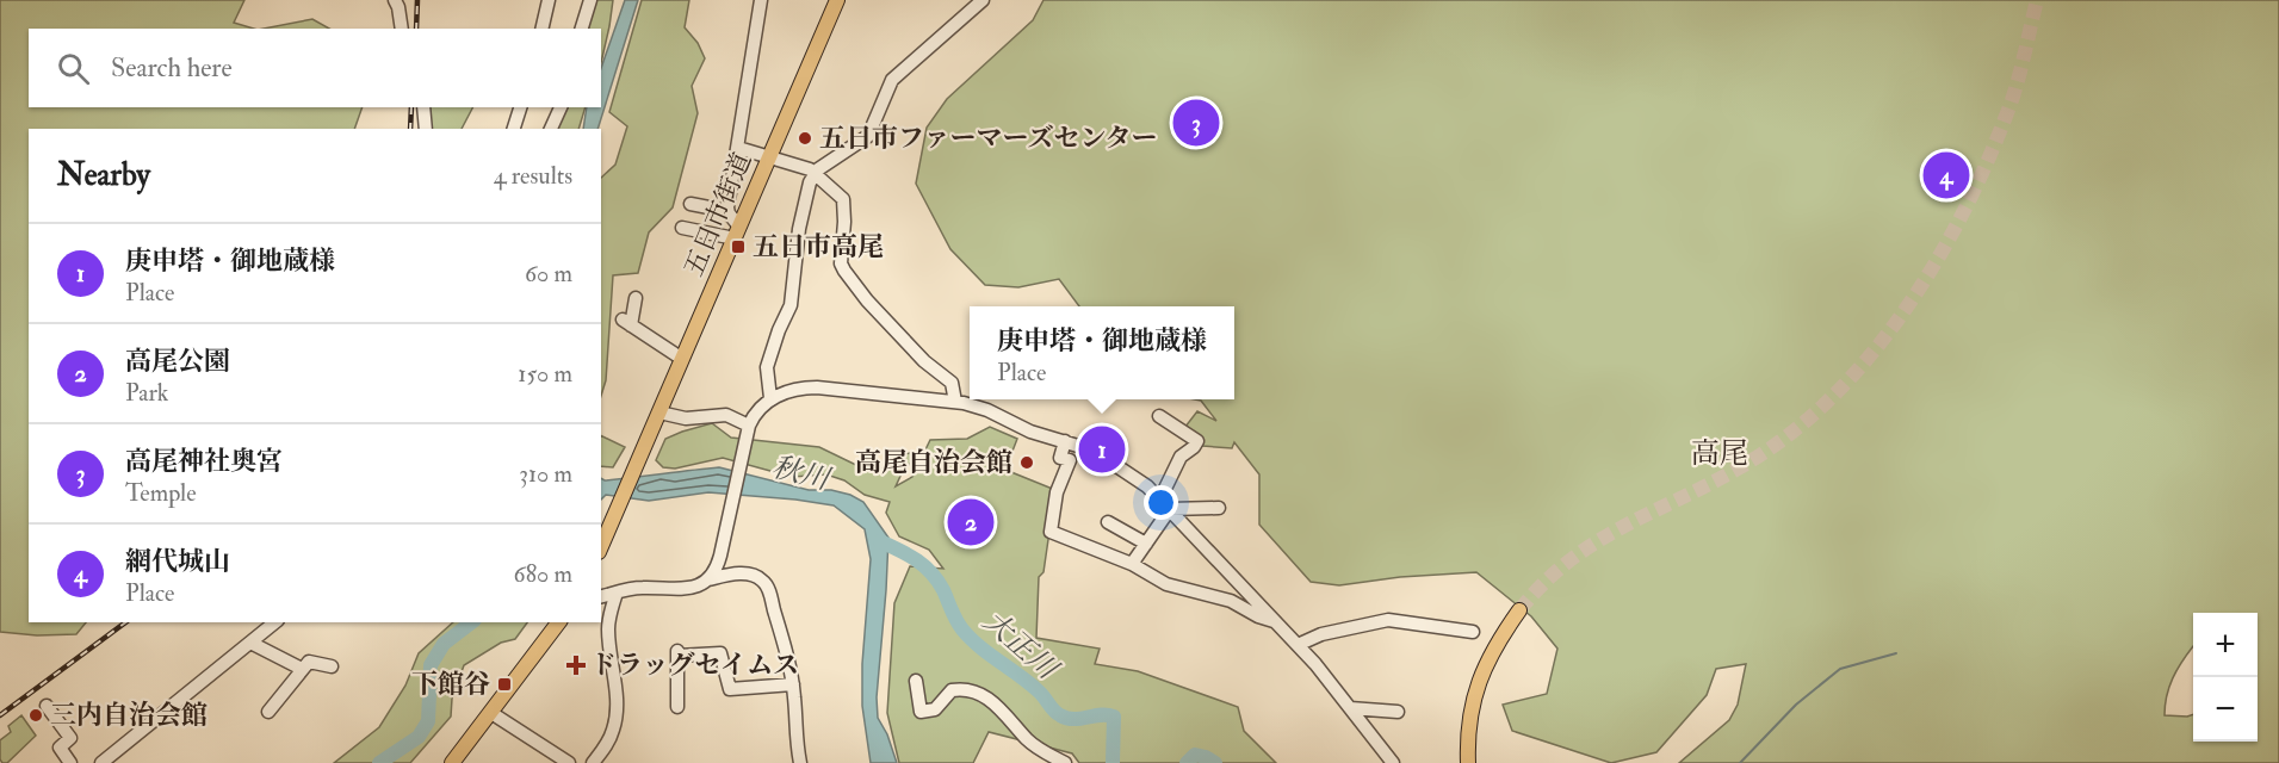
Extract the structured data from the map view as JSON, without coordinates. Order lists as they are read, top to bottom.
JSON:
{
  "streets": {
    "main road": ["五日市街道"]
  },
  "districts": ["高尾"],
  "water": ["秋川", "大正川"],
  "places": {
    "other": ["五日市ファーマーズセンター", "高尾自治会館", "三内自治会館"],
    "transit": ["五日市高尾", "下館谷"],
    "health": ["ドラッグセイムス"]
  },
  "page": {
    "search": "Search here",
    "pins": [
      "3",
      "4",
      "1",
      "2"
    ],
    "heading": ["Nearby", "4 results"],
    "list": [
      {
        "mark": "1",
        "name": "庚申塔・御地蔵様",
        "note": "Place",
        "value": "60 m"
      },
      {
        "mark": "2",
        "name": "高尾公園",
        "note": "Park",
        "value": "150 m"
      },
      {
        "mark": "3",
        "name": "高尾神社奥宮",
        "note": "Temple",
        "value": "310 m"
      },
      {
        "mark": "4",
        "name": "網代城山",
        "note": "Place",
        "value": "680 m"
      }
    ],
    "popup": ["庚申塔・御地蔵様", "Place"],
    "map_buttons": ["+", "−"]
  }
}
